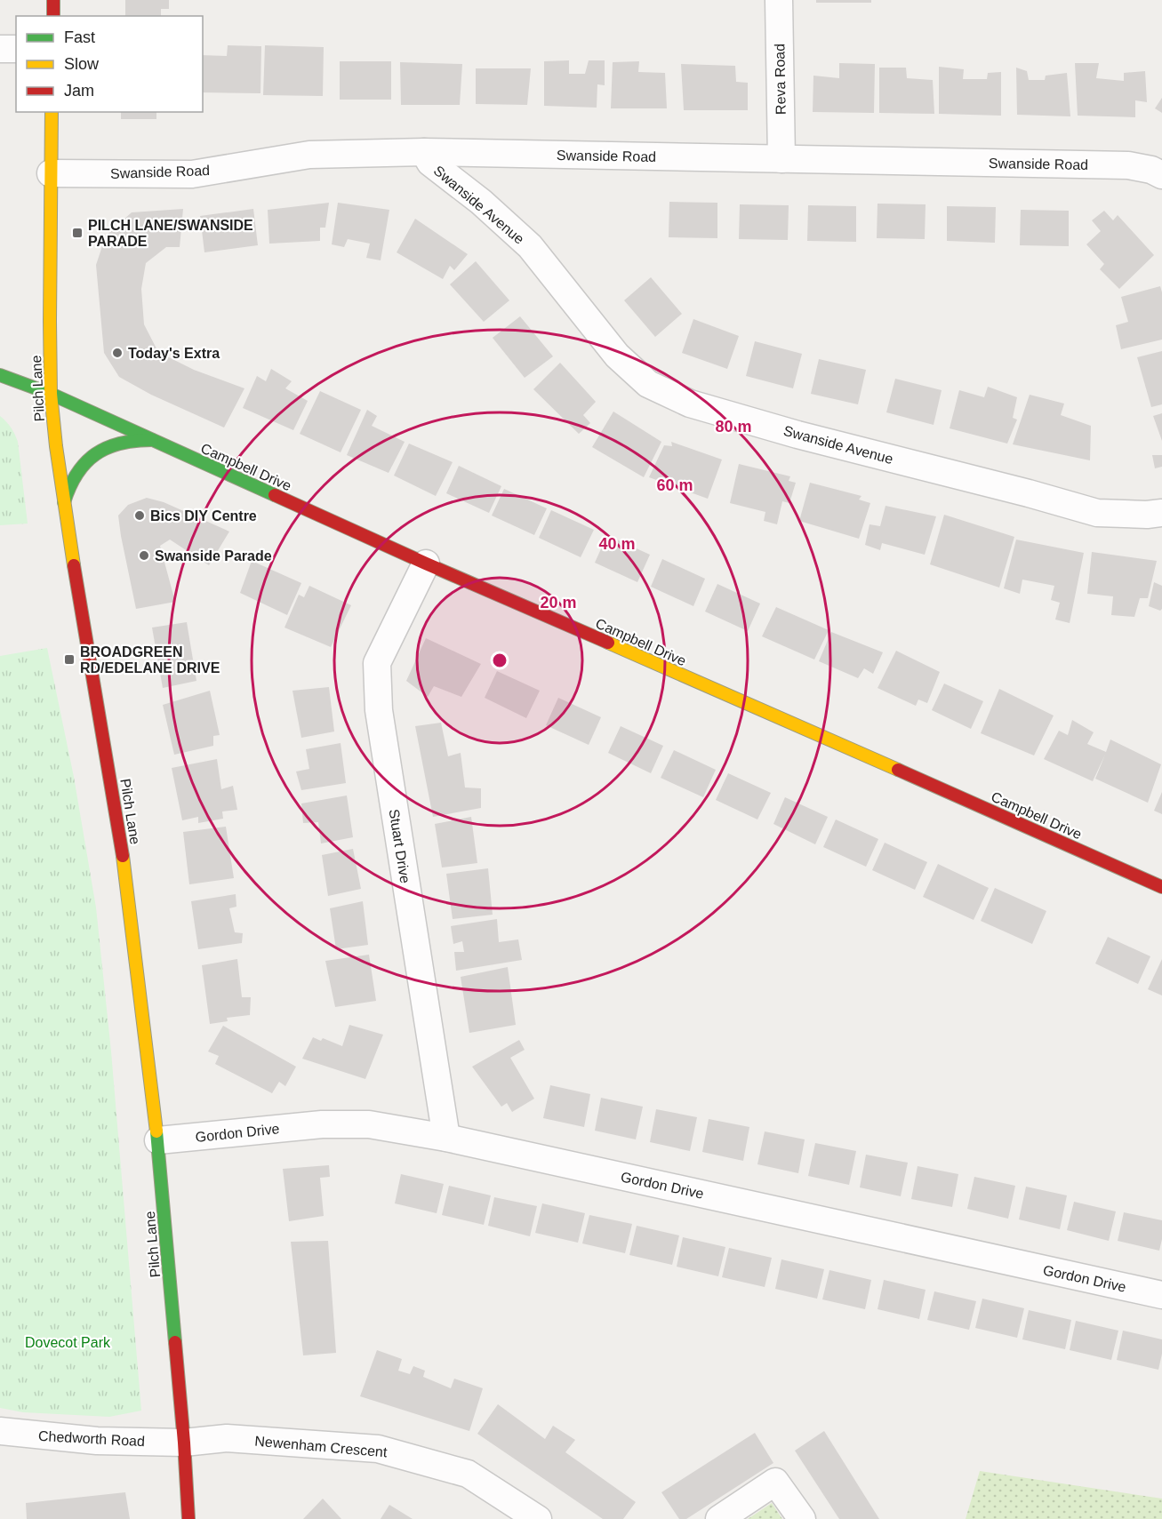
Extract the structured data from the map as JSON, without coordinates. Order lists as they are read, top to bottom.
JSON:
{
  "streets": {
    "street": [
      "Reva Road",
      "Swanside Road",
      "Swanside Avenue",
      "Pilch Lane",
      "Campbell Drive",
      "Stuart Drive",
      "Gordon Drive",
      "Chedworth Road",
      "Newenham Crescent"
    ]
  },
  "crossings": [
    ["Reva Road", "Swanside Road"],
    ["Swanside Road", "Swanside Avenue"],
    ["Swanside Road", "Pilch Lane"],
    ["Pilch Lane", "Campbell Drive"],
    ["Pilch Lane", "Gordon Drive"],
    ["Pilch Lane", "Chedworth Road"],
    ["Pilch Lane", "Newenham Crescent"],
    ["Campbell Drive", "Stuart Drive"],
    ["Stuart Drive", "Gordon Drive"],
    ["Chedworth Road", "Newenham Crescent"]
  ],
  "parks": ["Dovecot Park"],
  "places": {
    "transit": ["PILCH LANE/SWANSIDE PARADE", "BROADGREEN RD/EDELANE DRIVE"],
    "other": ["Today's Extra", "Bics DIY Centre", "Swanside Parade"]
  },
  "legend": ["Fast", "Slow", "Jam"],
  "rings": [
    "80 m",
    "60 m",
    "40 m",
    "20 m"
  ]
}
